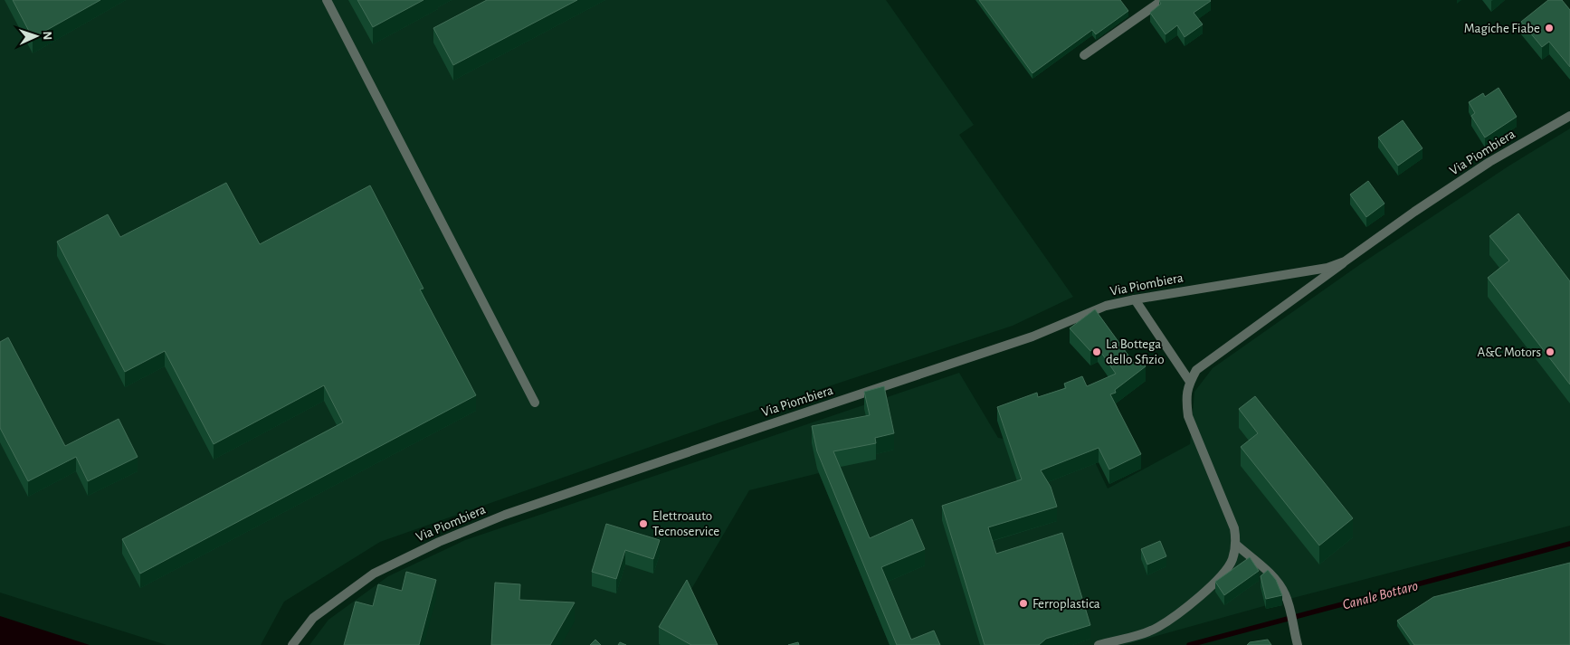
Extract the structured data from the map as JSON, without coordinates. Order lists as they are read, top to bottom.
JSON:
{
  "streets": {
    "street": ["Via Piombiera"]
  },
  "water": ["Canale Bottaro"],
  "places": [
    "Magiche Fiabe",
    "La Bottega dello Sfizio",
    "A&C Motors",
    "Elettroauto Tecnoservice",
    "Ferroplastica"
  ],
  "north": "right"
}
